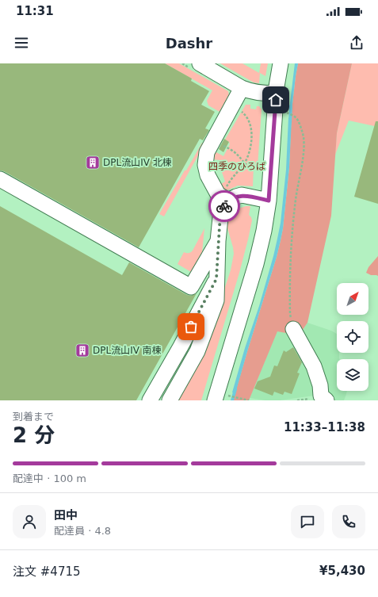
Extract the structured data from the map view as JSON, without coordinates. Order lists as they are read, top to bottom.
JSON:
{
  "parks": ["四季のひろば"],
  "places": {
    "building": ["DPL流山IV 北棟", "DPL流山IV 南棟"]
  },
  "north": "top right",
  "page": {
    "status": "11:31",
    "header": "Dashr",
    "heading": ["2 分", "到着まで", "11:33–11:38"],
    "panel": [
      "田中",
      "配達員 · 4.8",
      "注文 #4715",
      "¥5,430"
    ],
    "bar": "配達中 · 100 m"
  }
}
